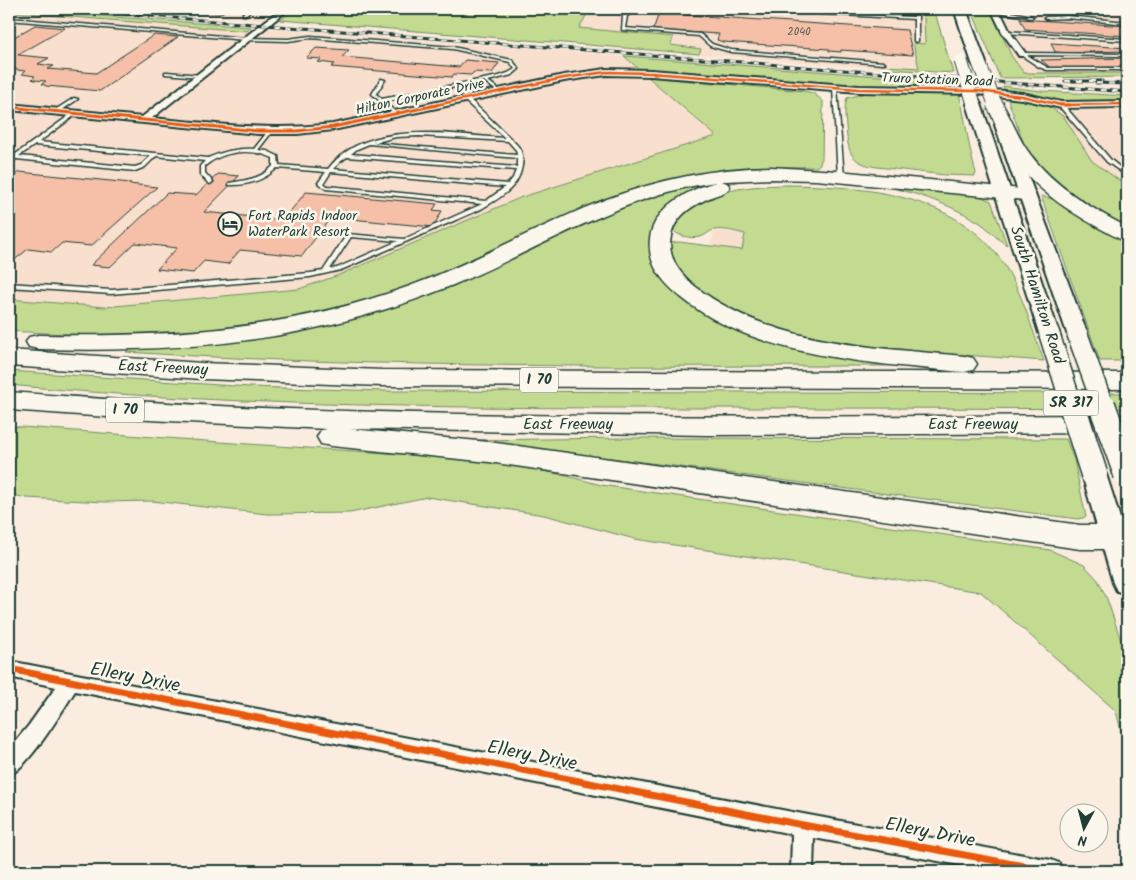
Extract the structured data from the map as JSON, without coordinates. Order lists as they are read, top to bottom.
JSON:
{
  "streets": {
    "highway": ["East Freeway", "I 70"],
    "main road": ["South Hamilton Road", "SR 317"],
    "street": ["Truro Station Road", "Hilton Corporate Drive", "Ellery Drive"]
  },
  "crossings": [
    ["Truro Station Road", "Hilton Corporate Drive"]
  ],
  "places": {
    "hotel": ["Fort Rapids Indoor WaterPark Resort"]
  },
  "house_numbers": ["2040"],
  "north": "bottom"
}
